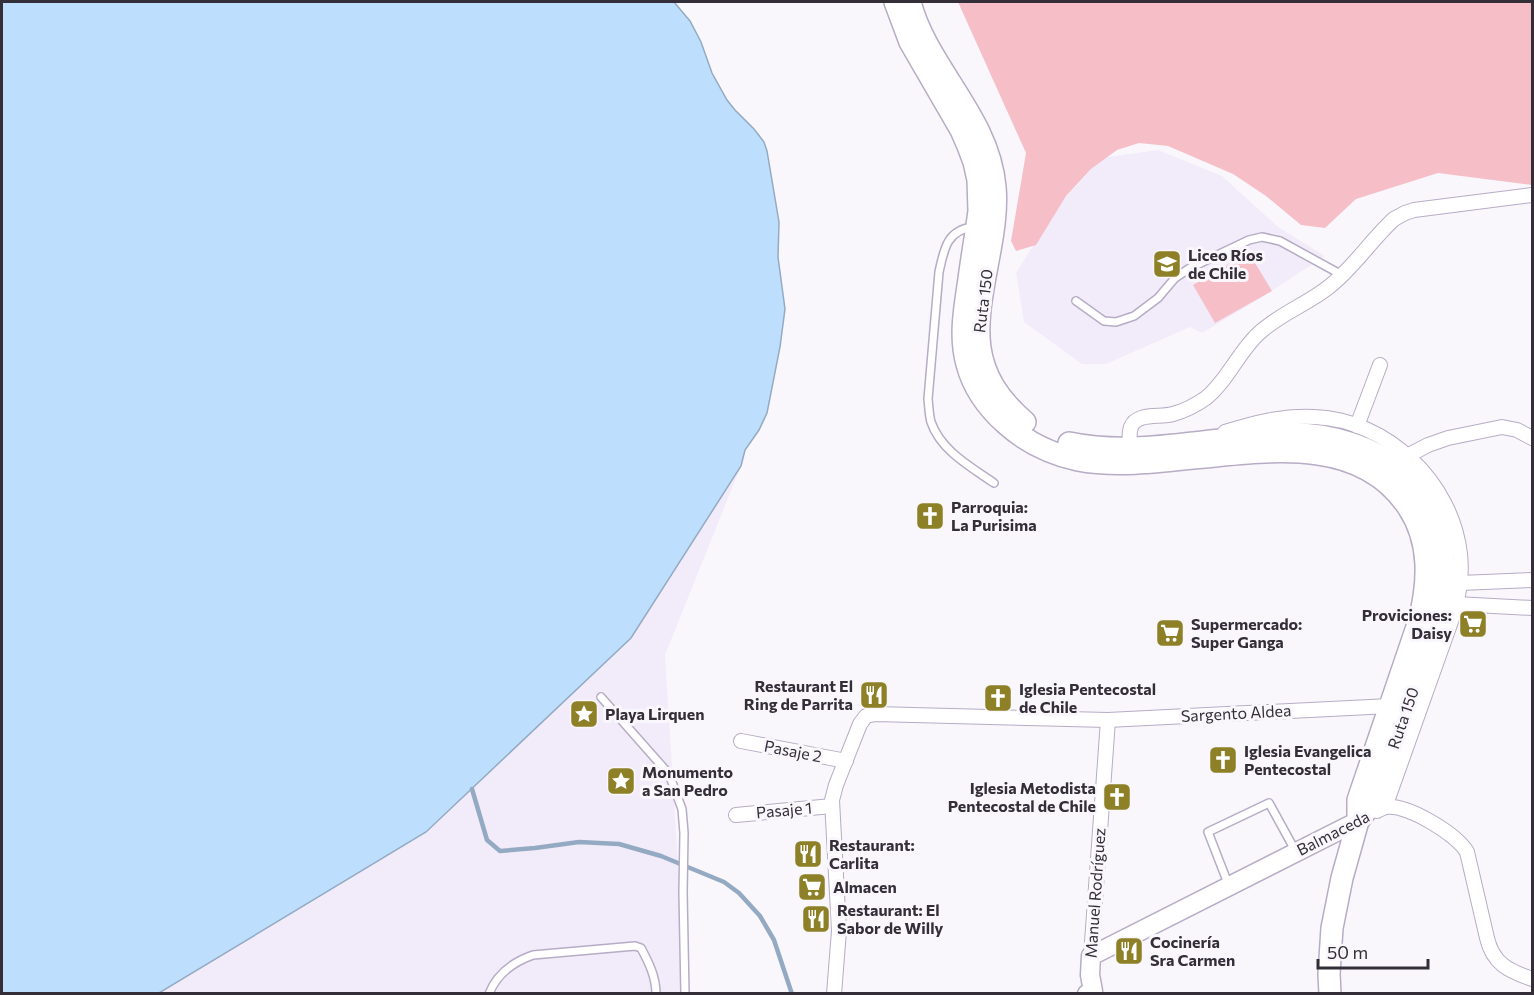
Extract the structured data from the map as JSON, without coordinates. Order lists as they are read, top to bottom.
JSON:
{
  "streets": {
    "main road": ["Ruta 150"],
    "street": [
      "Sargento Aldea",
      "Pasaje 2",
      "Pasaje 1",
      "Balmaceda",
      "Manuel Rodríguez"
    ]
  },
  "crossings": [
    ["Ruta 150", "Sargento Aldea"],
    ["Ruta 150", "Balmaceda"],
    ["Sargento Aldea", "Pasaje 2"],
    ["Sargento Aldea", "Manuel Rodríguez"],
    ["Balmaceda", "Manuel Rodríguez"]
  ],
  "places": {
    "school or university": ["Liceo Ríos de Chile"],
    "church": [
      "Parroquia: La Purisima",
      "Iglesia Pentecostal de Chile",
      "Iglesia Evangelica Pentecostal",
      "Iglesia Metodista Pentecostal de Chile"
    ],
    "supermarket": ["Proviciones: Daisy", "Supermercado: Super Ganga", "Almacen"],
    "restaurant": [
      "Restaurant El Ring de Parrita",
      "Restaurant: Carlita",
      "Restaurant: El Sabor de Willy",
      "Cocinería Sra Carmen"
    ],
    "place": ["Playa Lirquen", "Monumento a San Pedro"]
  },
  "scale_bar": "50 m"
}
